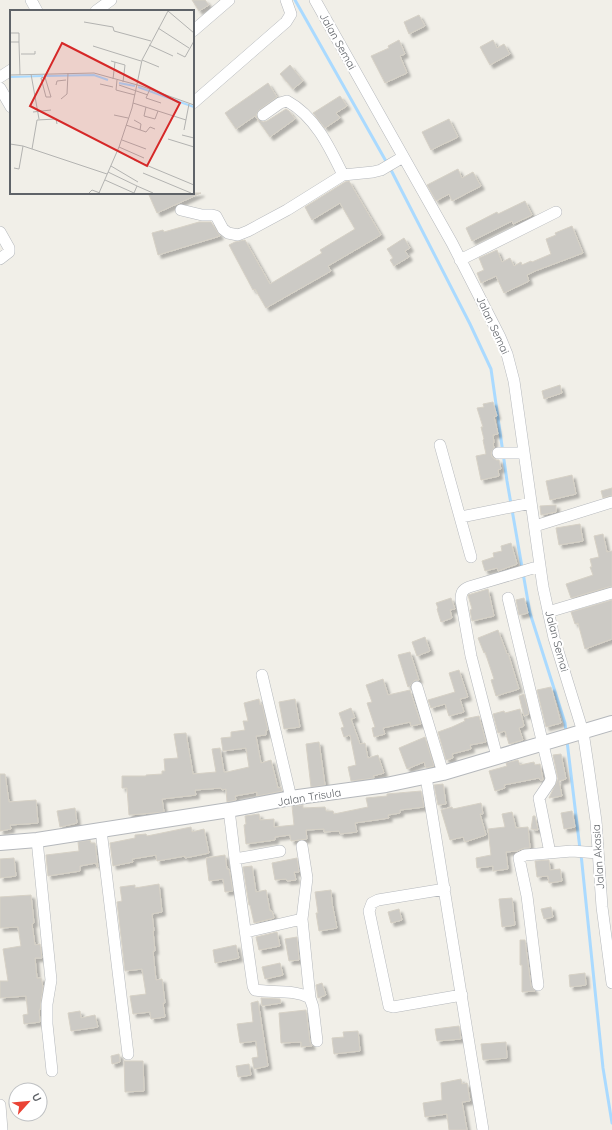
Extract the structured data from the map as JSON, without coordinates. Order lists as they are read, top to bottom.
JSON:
{
  "streets": {
    "street": ["Jalan Semai", "Jalan Trisula", "Jalan Akasia"]
  },
  "crossings": [
    ["Jalan Semai", "Jalan Trisula"],
    ["Jalan Semai", "Jalan Akasia"],
    ["Jalan Trisula", "Jalan Akasia"]
  ],
  "north": "top right"
}
